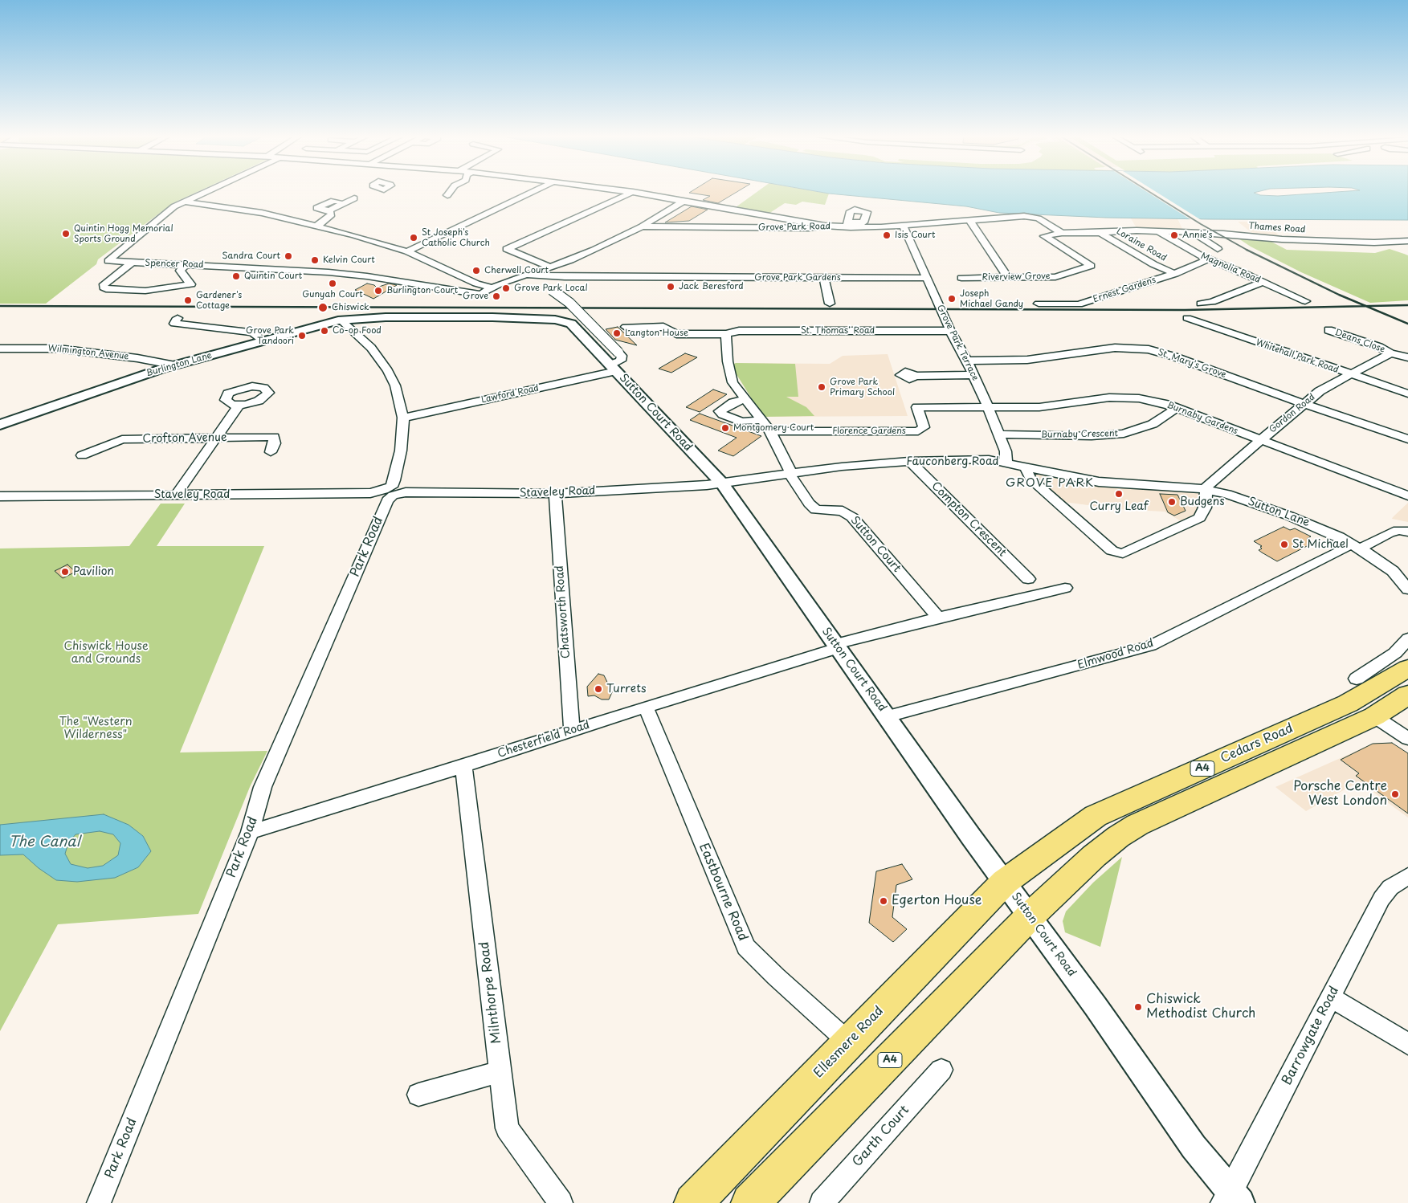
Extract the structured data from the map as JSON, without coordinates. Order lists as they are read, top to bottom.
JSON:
{
  "streets": {
    "highway": ["Cedars Road", "A4", "Ellesmere Road"],
    "street": [
      "Grove Park Road",
      "Thames Road",
      "Loraine Road",
      "Spencer Road",
      "Magnolia Road",
      "Riverview Grove",
      "Grove Park Gardens",
      "Ernest Gardens",
      "St. Thomas' Road",
      "Deans Close",
      "Grove Park Terrace",
      "Wilmington Avenue",
      "Whitehall Park Road",
      "St. Mary's Grove",
      "Burlington Lane",
      "Lawford Road",
      "Sutton Court Road",
      "Gordon Road",
      "Burnaby Gardens",
      "Florence Gardens",
      "Burnaby Crescent",
      "Crofton Avenue",
      "Fauconberg Road",
      "Staveley Road",
      "Sutton Lane",
      "Compton Crescent",
      "Sutton Court",
      "Park Road",
      "Chatsworth Road",
      "Elmwood Road",
      "Chesterfield Road",
      "Eastbourne Road",
      "Milnthorpe Road",
      "Barrowgate Road",
      "Garth Court"
    ]
  },
  "crossings": [
    ["Grove Park Road", "Thames Road"],
    ["Grove Park Road", "Spencer Road"],
    ["Grove Park Road", "Riverview Grove"],
    ["Grove Park Road", "Grove Park Gardens"],
    ["Grove Park Road", "Grove Park Terrace"],
    ["Thames Road", "Loraine Road"],
    ["Thames Road", "Magnolia Road"],
    ["Thames Road", "Riverview Grove"],
    ["Loraine Road", "Ernest Gardens"],
    ["Magnolia Road", "Ernest Gardens"],
    ["Grove Park Gardens", "Grove Park Terrace"],
    ["St. Thomas' Road", "Grove Park Terrace"],
    ["Deans Close", "Gordon Road"],
    ["Grove Park Terrace", "St. Mary's Grove"],
    ["Grove Park Terrace", "Burnaby Gardens"],
    ["Grove Park Terrace", "Florence Gardens"],
    ["Grove Park Terrace", "Burnaby Crescent"],
    ["Grove Park Terrace", "Fauconberg Road"],
    ["Wilmington Avenue", "Burlington Lane"],
    ["Whitehall Park Road", "Gordon Road"],
    ["St. Mary's Grove", "Gordon Road"],
    ["Burlington Lane", "Sutton Court Road"],
    ["Burlington Lane", "Park Road"],
    ["Lawford Road", "Sutton Court Road"],
    ["Lawford Road", "Park Road"],
    ["Sutton Court Road", "Fauconberg Road"],
    ["Sutton Court Road", "Staveley Road"],
    ["Sutton Court Road", "Elmwood Road"],
    ["Sutton Court Road", "Chesterfield Road"],
    ["Sutton Court Road", "Cedars Road"],
    ["Sutton Court Road", "A4"],
    ["Sutton Court Road", "Barrowgate Road"],
    ["Sutton Court Road", "Ellesmere Road"],
    ["Gordon Road", "Burnaby Gardens"],
    ["Gordon Road", "Fauconberg Road"],
    ["Gordon Road", "Sutton Lane"],
    ["Burnaby Gardens", "Florence Gardens"],
    ["Burnaby Gardens", "Burnaby Crescent"],
    ["Fauconberg Road", "Staveley Road"],
    ["Fauconberg Road", "Sutton Lane"],
    ["Fauconberg Road", "Compton Crescent"],
    ["Fauconberg Road", "Sutton Court"],
    ["Staveley Road", "Park Road"],
    ["Staveley Road", "Chatsworth Road"],
    ["Sutton Lane", "Elmwood Road"],
    ["Sutton Court", "Chesterfield Road"],
    ["Park Road", "Chesterfield Road"],
    ["Chatsworth Road", "Chesterfield Road"],
    ["Chesterfield Road", "Eastbourne Road"],
    ["Chesterfield Road", "Milnthorpe Road"],
    ["Cedars Road", "A4"],
    ["Cedars Road", "Ellesmere Road"],
    ["Eastbourne Road", "Ellesmere Road"]
  ],
  "districts": ["GROVE PARK"],
  "water": ["The Canal"],
  "parks": ["Chiswick House and Grounds", "The \"Western Wilderness\""],
  "places": [
    "Quintin Hogg Memorial Sports Ground",
    "Isis Court",
    "Annie's",
    "St Joseph's Catholic Church",
    "Sandra Court",
    "Kelvin Court",
    "Cherwell Court",
    "Quintin Court",
    "Gunyah Court",
    "Jack Beresford",
    "Grove Park Local",
    "Burlington Court",
    "Grove",
    "Joseph Michael Gandy",
    "Gardener's Cottage",
    "Chiswick",
    "Co-op Food",
    "Langton House",
    "Grove Park Tandoori",
    "Grove Park Primary School",
    "Montgomery Court",
    "Curry Leaf",
    "Budgens",
    "St Michael",
    "Pavilion",
    "Turrets",
    "Porsche Centre West London",
    "Egerton House",
    "Chiswick Methodist Church"
  ]
}
